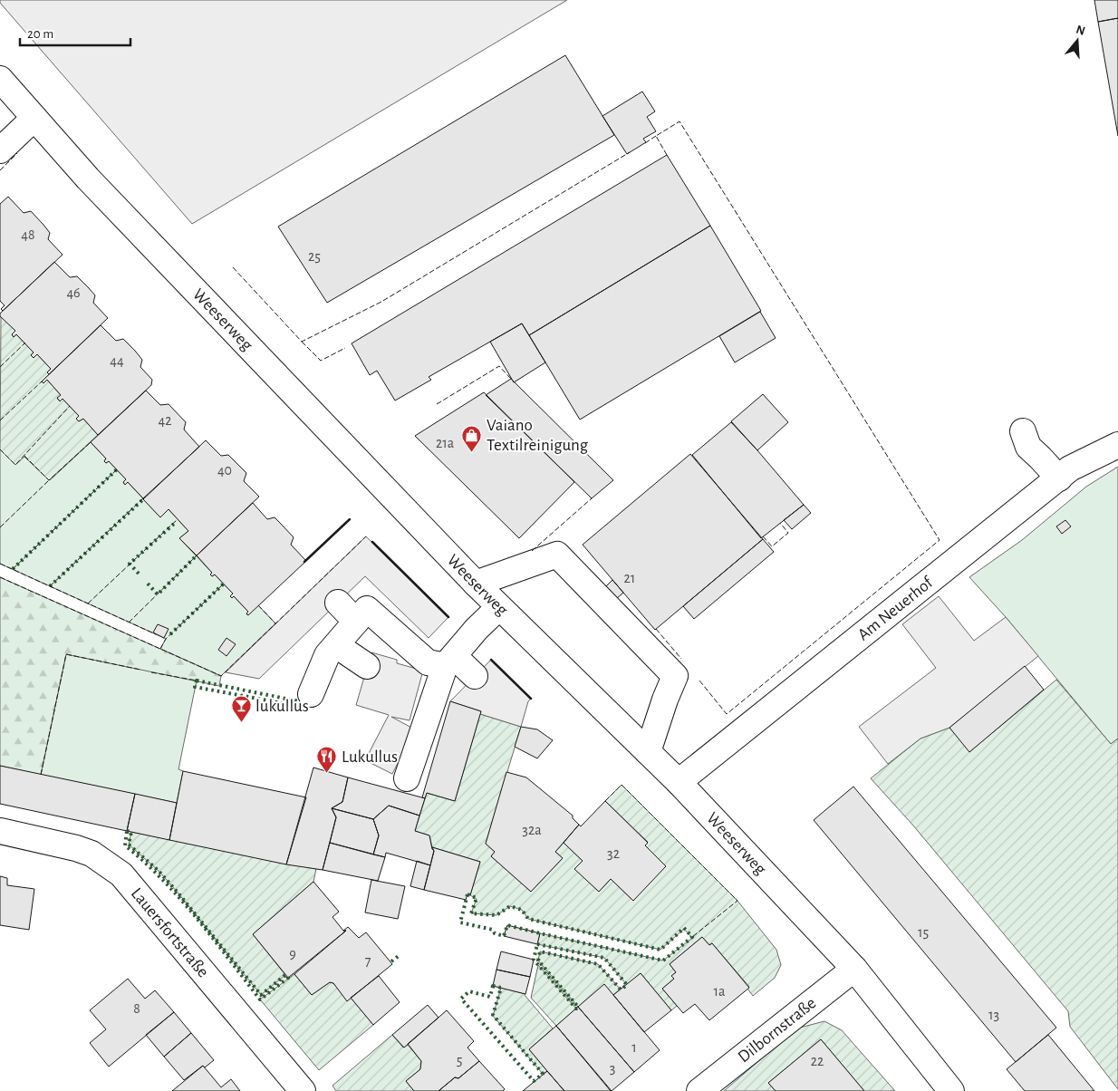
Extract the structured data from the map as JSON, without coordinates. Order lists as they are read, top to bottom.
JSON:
{
  "streets": {
    "street": [
      "Weeserweg",
      "Am Neuerhof",
      "Lauersfortstraße",
      "Dilbornstraße"
    ]
  },
  "crossings": [
    ["Weeserweg", "Am Neuerhof"],
    ["Weeserweg", "Dilbornstraße"]
  ],
  "places": {
    "shop": ["Vaiano Textilreinigung"],
    "bar": ["lukullus"],
    "restaurant": ["Lukullus"]
  },
  "house_numbers": [
    "48",
    "25",
    "46",
    "44",
    "42",
    "21a",
    "40",
    "21",
    "32a",
    "32",
    "15",
    "9",
    "7",
    "1a",
    "8",
    "13",
    "1",
    "5",
    "22",
    "3"
  ],
  "scale_bar": "20 m",
  "north": "top"
}
